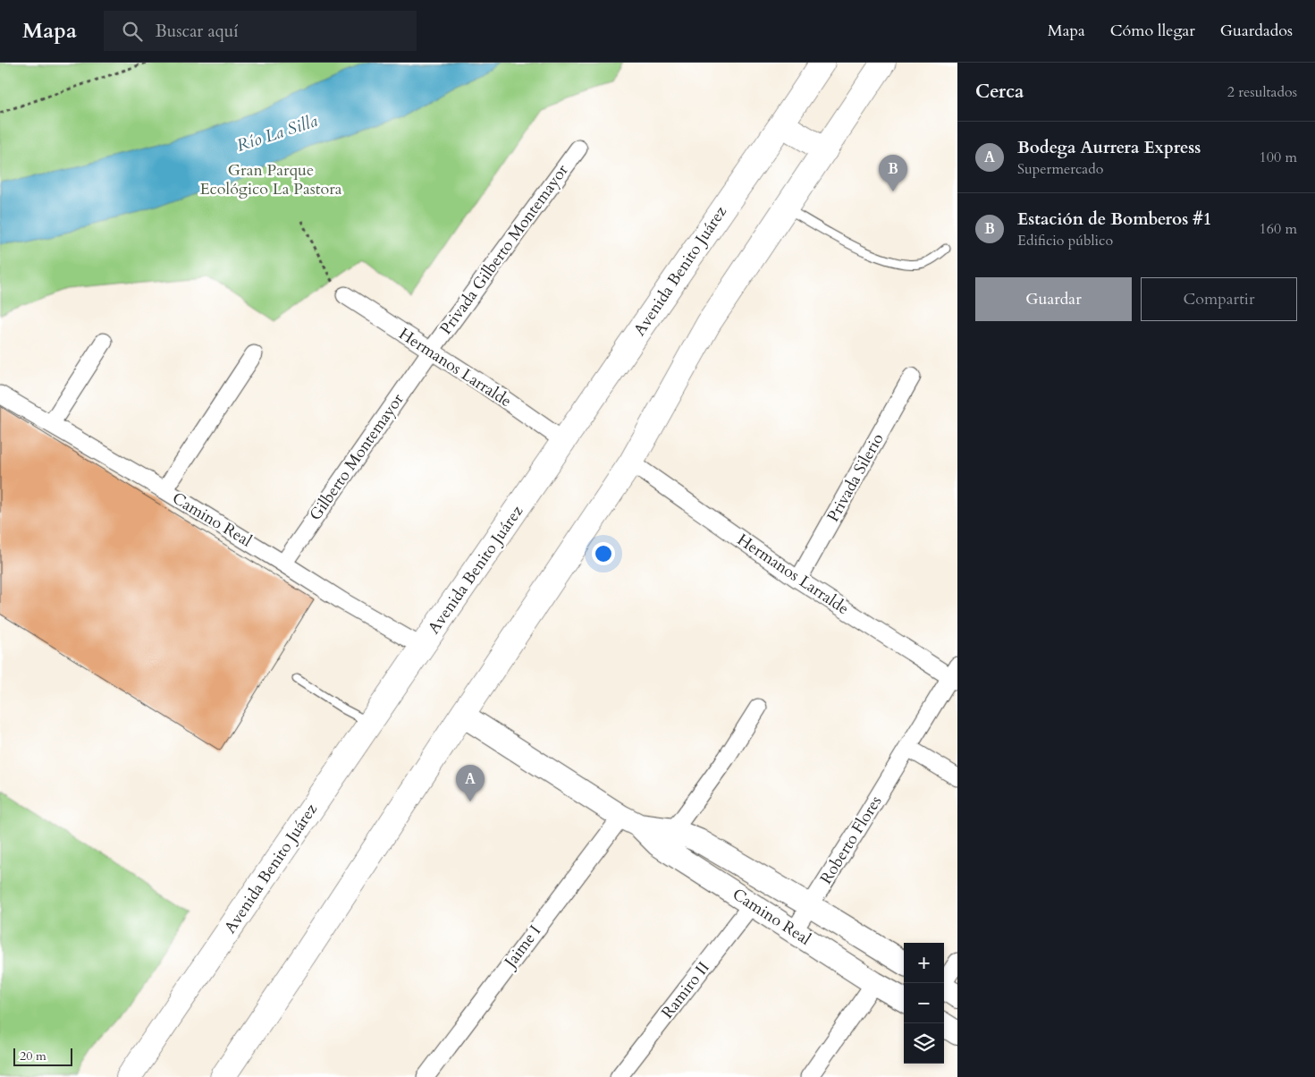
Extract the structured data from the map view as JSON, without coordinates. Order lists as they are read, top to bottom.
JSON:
{
  "streets": {
    "main road": ["Avenida Benito Juárez"],
    "street": [
      "Privada Gilberto Montemayor",
      "Hermanos Larralde",
      "Gilberto Montemayor",
      "Privada Silerio",
      "Camino Real",
      "Roberto Flores",
      "Jaime I",
      "Ramiro II"
    ]
  },
  "crossings": [
    ["Privada Gilberto Montemayor", "Hermanos Larralde"],
    ["Privada Gilberto Montemayor", "Gilberto Montemayor"],
    ["Avenida Benito Juárez", "Hermanos Larralde"],
    ["Avenida Benito Juárez", "Camino Real"],
    ["Hermanos Larralde", "Gilberto Montemayor"],
    ["Hermanos Larralde", "Privada Silerio"],
    ["Hermanos Larralde", "Roberto Flores"],
    ["Gilberto Montemayor", "Camino Real"],
    ["Camino Real", "Roberto Flores"],
    ["Camino Real", "Jaime I"],
    ["Camino Real", "Ramiro II"]
  ],
  "water": ["Río La Silla"],
  "parks": ["Gran Parque Ecológico La Pastora"],
  "scale_bar": "20 m",
  "page": {
    "header": "Mapa",
    "search": "Buscar aquí",
    "nav": ["Mapa", "Cómo llegar", "Guardados"],
    "heading": ["Cerca", "2 resultados"],
    "list": [
      {
        "mark": "A",
        "name": "Bodega Aurrera Express",
        "note": "Supermercado",
        "value": "100 m"
      },
      {
        "mark": "B",
        "name": "Estación de Bomberos #1",
        "note": "Edificio público",
        "value": "160 m"
      }
    ],
    "pins": ["B", "A"],
    "buttons": ["Guardar", "Compartir"],
    "map_buttons": ["+", "−"],
    "scale": "20 m"
  }
}
